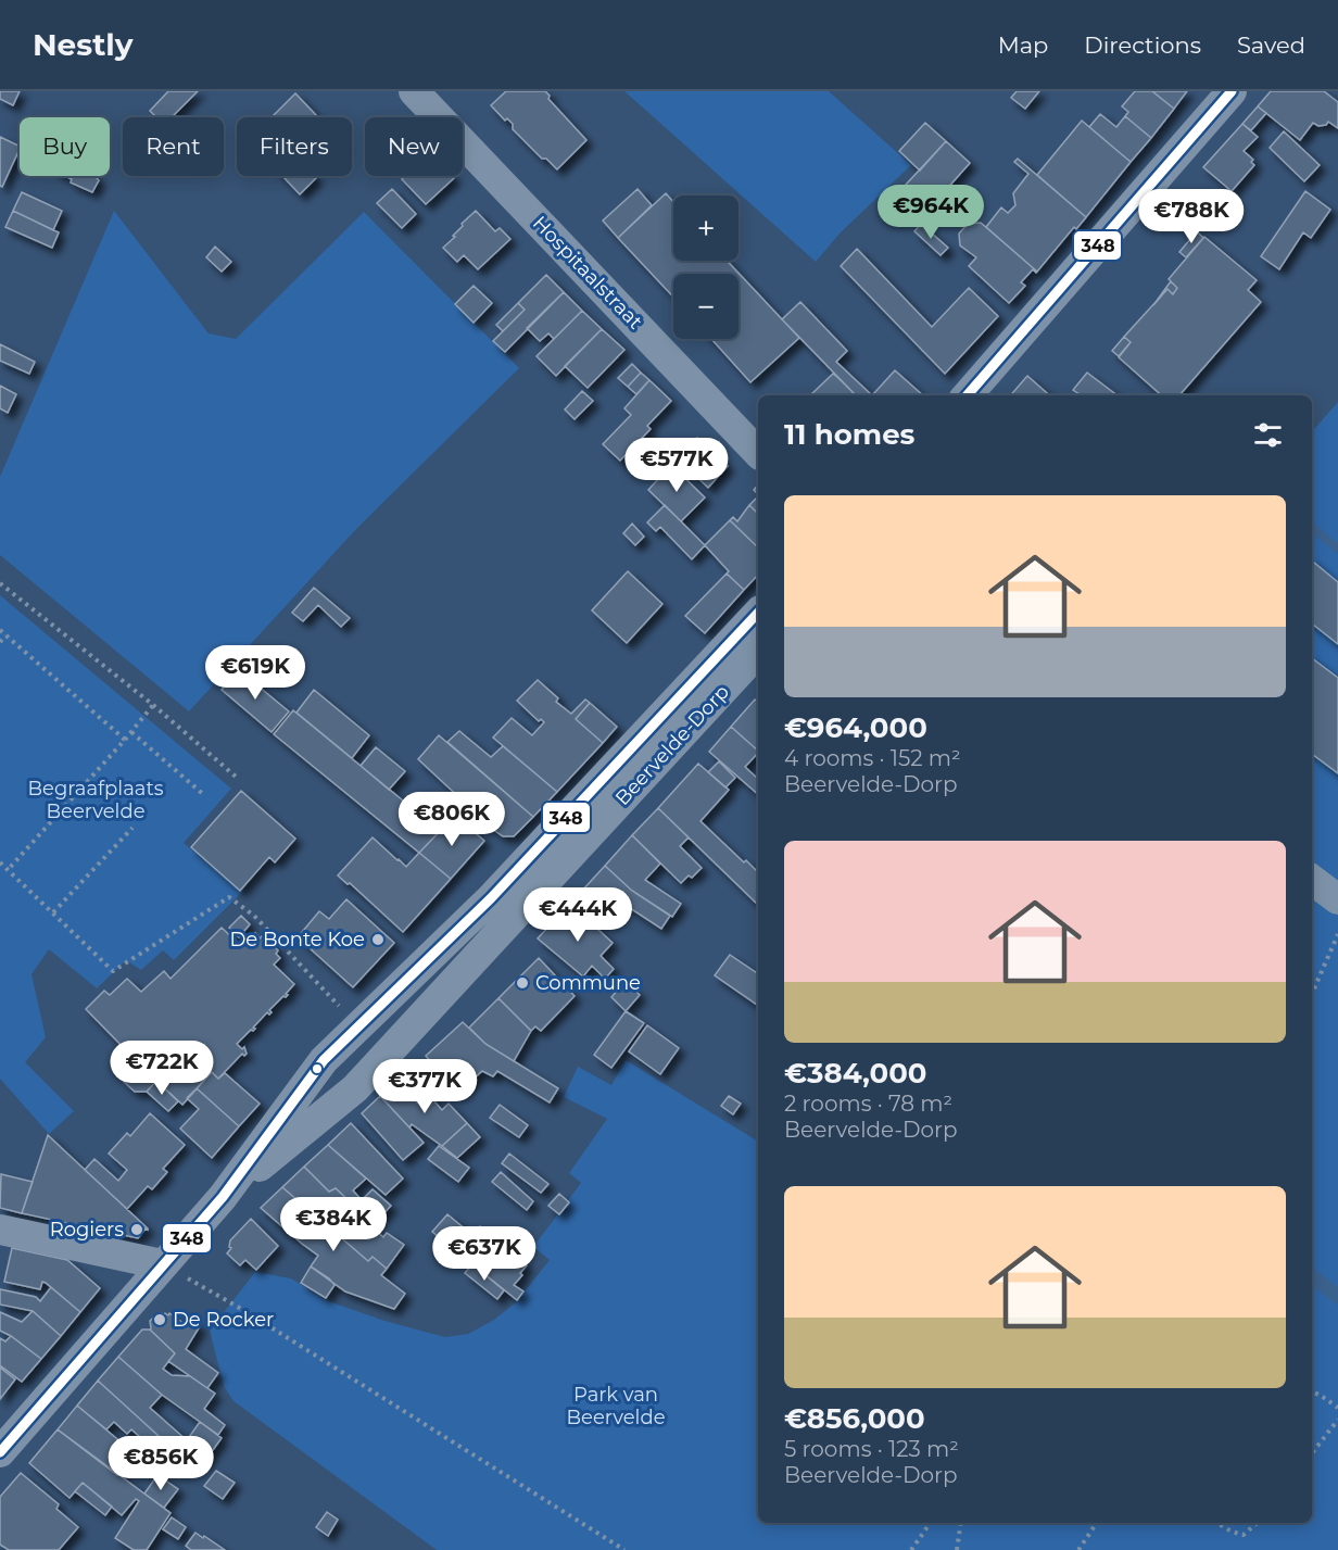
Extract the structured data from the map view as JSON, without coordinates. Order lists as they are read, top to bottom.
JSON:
{
  "streets": {
    "street": ["Hospitaalstraat", "Beervelde-Dorp"]
  },
  "parks": ["Begraafplaats Beervelde", "Park van Beervelde"],
  "places": [
    "De Bonte Koe",
    "Commune",
    "Rogiers",
    "De Rocker"
  ],
  "lines": ["transit line 348"],
  "page": {
    "header": "Nestly",
    "nav": ["Map", "Directions", "Saved"],
    "chip": [
      "Buy",
      "Rent",
      "Filters",
      "New"
    ],
    "price": [
      "€964K",
      "€788K",
      "€577K",
      "€619K",
      "€806K",
      "€444K",
      "€722K",
      "€377K",
      "€384K",
      "€637K",
      "€856K"
    ],
    "map_buttons": ["+", "−"],
    "heading": "11 homes",
    "list": [
      {
        "name": "€964,000",
        "note": "4 rooms · 152 m² · Beervelde-Dorp"
      },
      {
        "name": "€384,000",
        "note": "2 rooms · 78 m² · Beervelde-Dorp"
      },
      {
        "name": "€856,000",
        "note": "5 rooms · 123 m² · Beervelde-Dorp"
      }
    ]
  }
}
